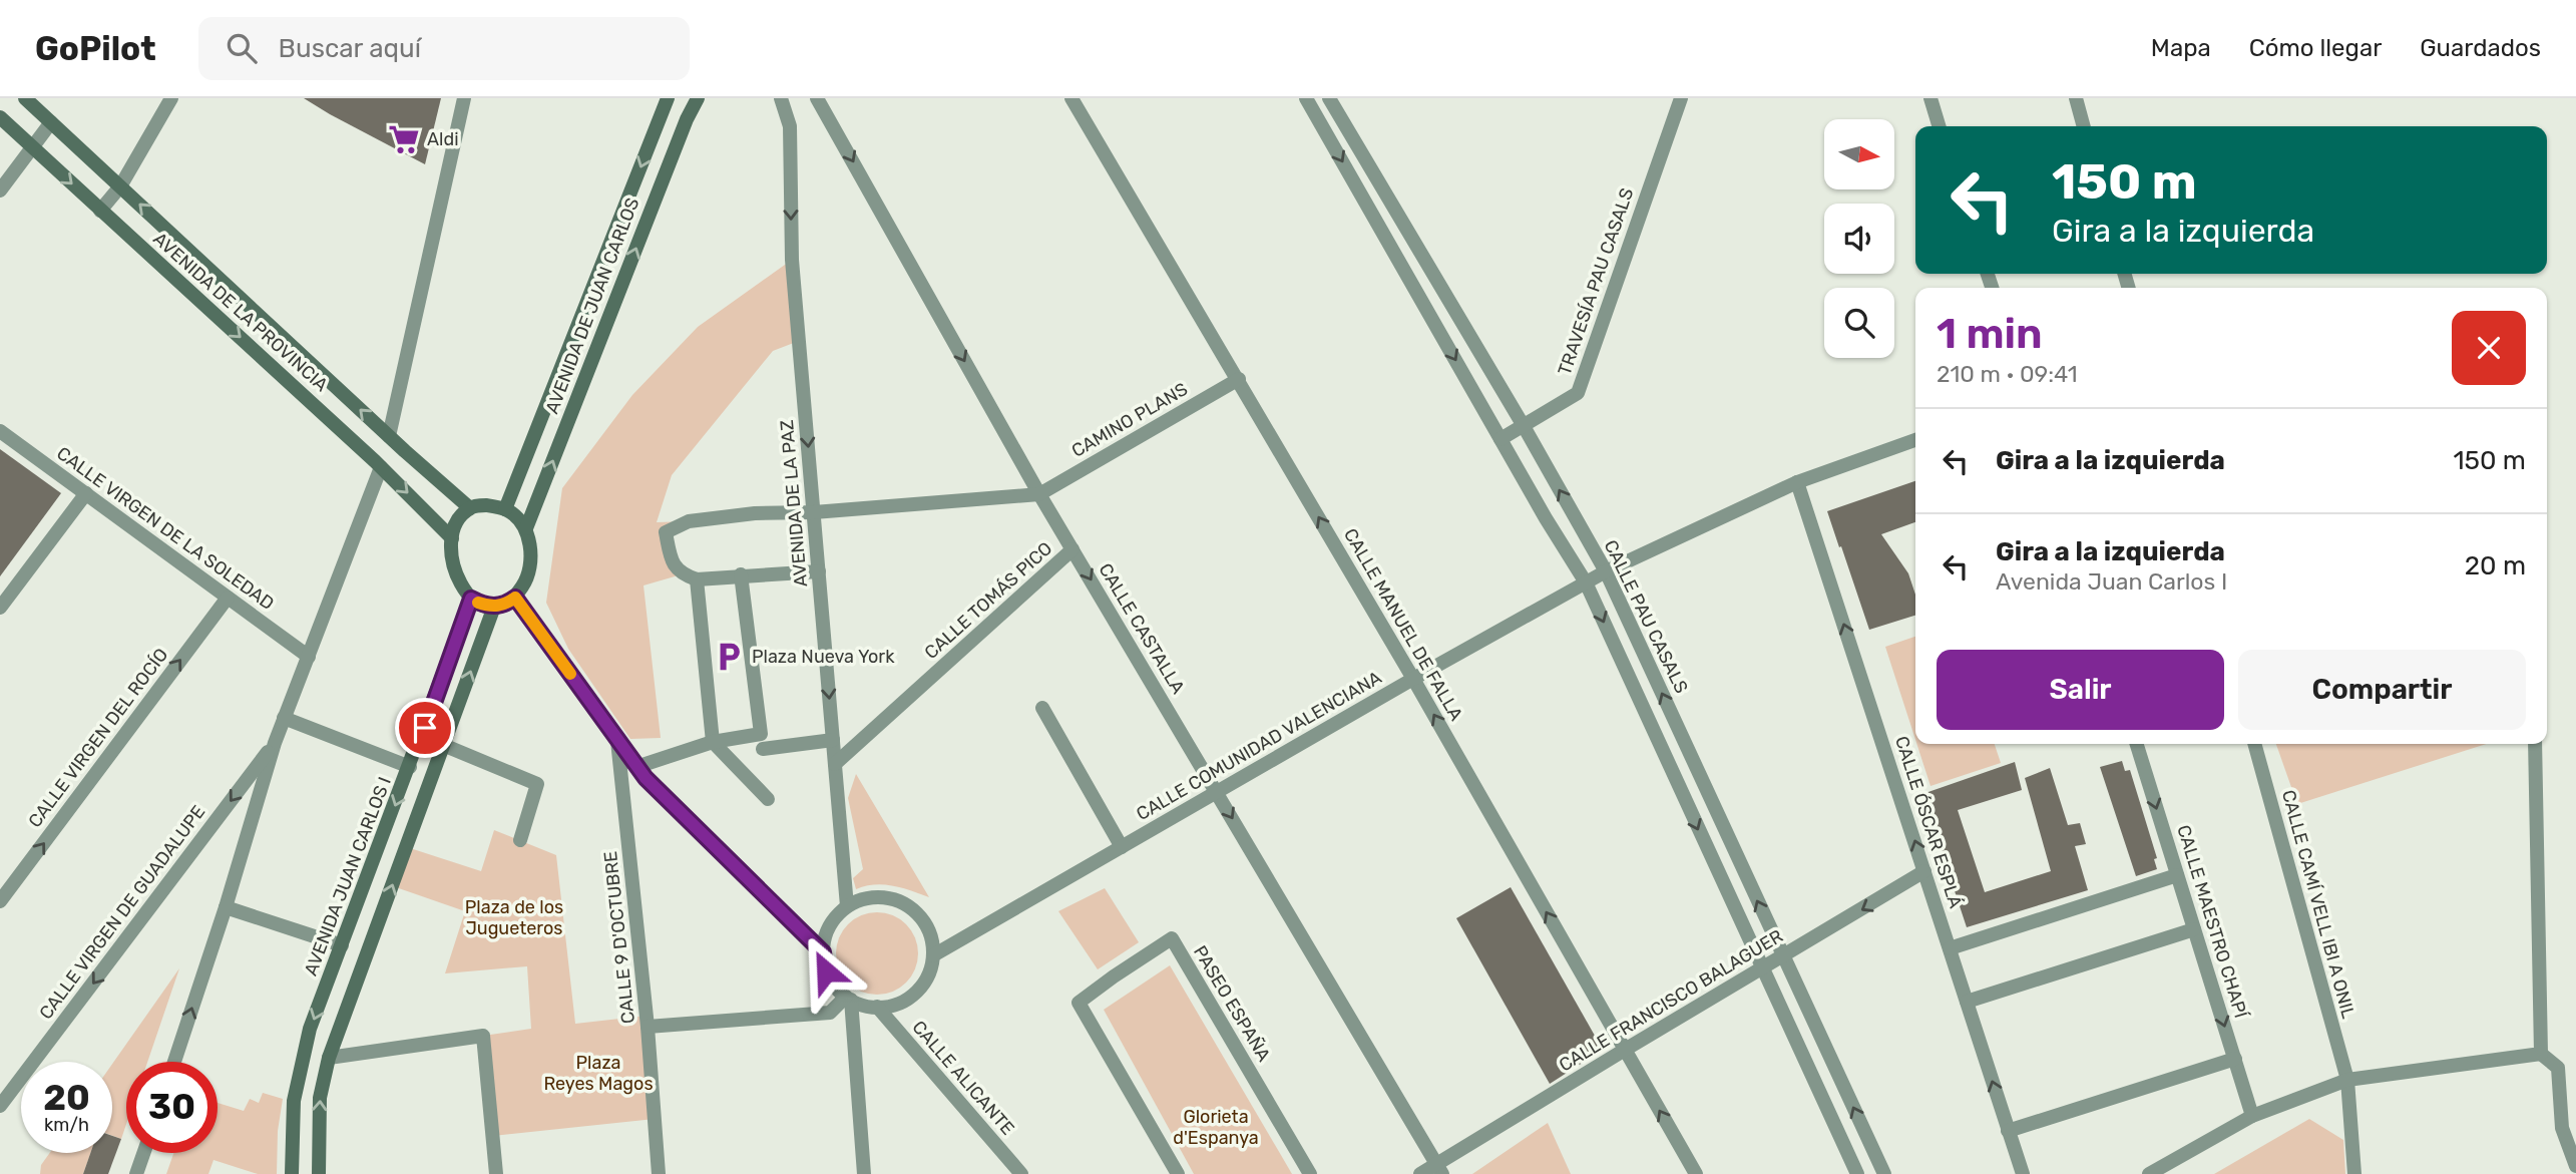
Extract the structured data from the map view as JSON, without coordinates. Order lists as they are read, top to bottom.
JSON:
{
  "streets": {
    "main road": ["AVENIDA DE JUAN CARLOS", "AVENIDA DE LA PROVINCIA", "AVENIDA JUAN CARLOS I"],
    "street": [
      "TRAVESÍA PAU CASALS",
      "CAMINO PLANS",
      "AVENIDA DE LA PAZ",
      "CALLE VIRGEN DE LA SOLEDAD",
      "CALLE TOMÁS PICO",
      "CALLE PAU CASALS",
      "CALLE MANUEL DE FALLA",
      "CALLE CASTALLA",
      "CALLE VIRGEN DEL ROCÍO",
      "CALLE COMUNIDAD VALENCIANA",
      "CALLE ÓSCAR ESPLÁ",
      "CALLE CAMÍ VELL IBI A ONIL",
      "CALLE VIRGEN DE GUADALUPE",
      "CALLE MAESTRO CHAPÍ",
      "CALLE 9 D'OCTUBRE",
      "CALLE FRANCISCO BALAGUER",
      "PASEO ESPAÑA",
      "CALLE ALICANTE"
    ]
  },
  "crossings": [
    ["TRAVESÍA PAU CASALS", "CALLE PAU CASALS"],
    ["AVENIDA DE JUAN CARLOS", "AVENIDA DE LA PROVINCIA"],
    ["AVENIDA DE JUAN CARLOS", "AVENIDA JUAN CARLOS I"],
    ["AVENIDA DE LA PROVINCIA", "AVENIDA JUAN CARLOS I"],
    ["CAMINO PLANS", "CALLE MANUEL DE FALLA"],
    ["CAMINO PLANS", "CALLE CASTALLA"],
    ["AVENIDA DE LA PAZ", "CALLE TOMÁS PICO"],
    ["AVENIDA DE LA PAZ", "CALLE COMUNIDAD VALENCIANA"],
    ["AVENIDA DE LA PAZ", "CALLE ALICANTE"],
    ["CALLE VIRGEN DE LA SOLEDAD", "CALLE VIRGEN DEL ROCÍO"],
    ["CALLE TOMÁS PICO", "CALLE CASTALLA"],
    ["CALLE PAU CASALS", "CALLE COMUNIDAD VALENCIANA"],
    ["CALLE PAU CASALS", "CALLE FRANCISCO BALAGUER"],
    ["CALLE MANUEL DE FALLA", "CALLE COMUNIDAD VALENCIANA"],
    ["CALLE MANUEL DE FALLA", "CALLE FRANCISCO BALAGUER"],
    ["CALLE CASTALLA", "CALLE COMUNIDAD VALENCIANA"],
    ["CALLE CASTALLA", "CALLE FRANCISCO BALAGUER"],
    ["CALLE COMUNIDAD VALENCIANA", "CALLE ÓSCAR ESPLÁ"],
    ["CALLE COMUNIDAD VALENCIANA", "CALLE ALICANTE"],
    ["CALLE ÓSCAR ESPLÁ", "CALLE FRANCISCO BALAGUER"]
  ],
  "one_way": [
    "AVENIDA DE LA PAZ",
    "CALLE MANUEL DE FALLA",
    "CALLE CASTALLA",
    "CALLE VIRGEN DEL ROCÍO",
    "CALLE ÓSCAR ESPLÁ",
    "CALLE MAESTRO CHAPÍ"
  ],
  "parks": ["Plaza de los Jugueteros", "Plaza Reyes Magos", "Glorieta d'Espanya"],
  "places": {
    "supermarket": ["Aldi"],
    "parking": ["Plaza Nueva York"]
  },
  "north": "right",
  "page": {
    "header": "GoPilot",
    "search": "Buscar aquí",
    "nav": ["Mapa", "Cómo llegar", "Guardados"],
    "turn": ["150 m", "Gira a la izquierda"],
    "heading": ["1 min", "210 m · 09:41"],
    "list": [
      {
        "name": "Gira a la izquierda",
        "value": "150 m"
      },
      {
        "name": "Gira a la izquierda",
        "note": "Avenida Juan Carlos I",
        "value": "20 m"
      }
    ],
    "buttons": ["Salir", "Compartir"],
    "speed": "20 km/h",
    "limit": "30"
  }
}
